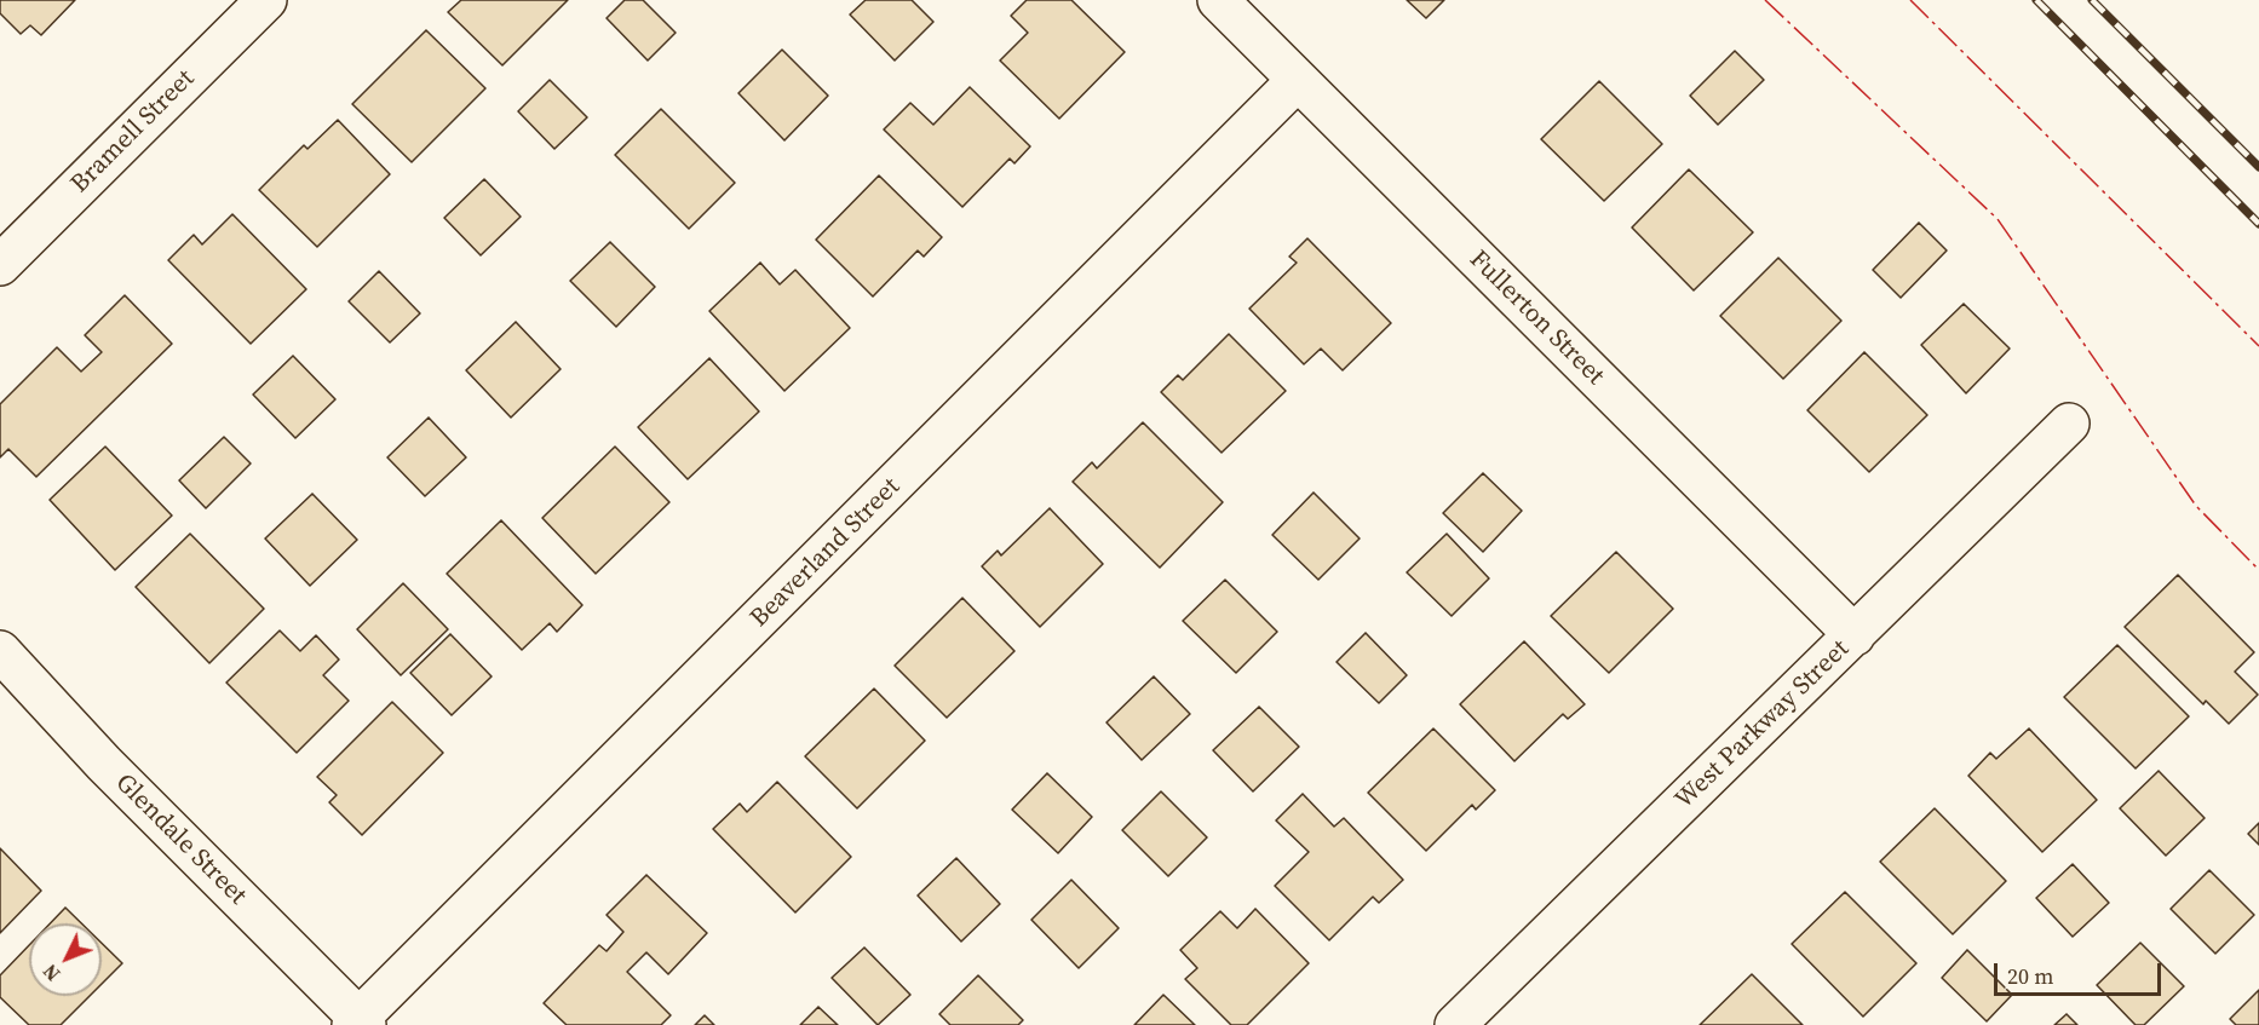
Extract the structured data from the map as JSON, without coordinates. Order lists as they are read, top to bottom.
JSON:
{
  "streets": {
    "street": [
      "Bramell Street",
      "Fullerton Street",
      "Beaverland Street",
      "West Parkway Street",
      "Glendale Street"
    ]
  },
  "crossings": [
    ["Fullerton Street", "Beaverland Street"],
    ["Fullerton Street", "West Parkway Street"],
    ["Beaverland Street", "Glendale Street"]
  ],
  "scale_bar": "20 m",
  "north": "bottom left"
}
